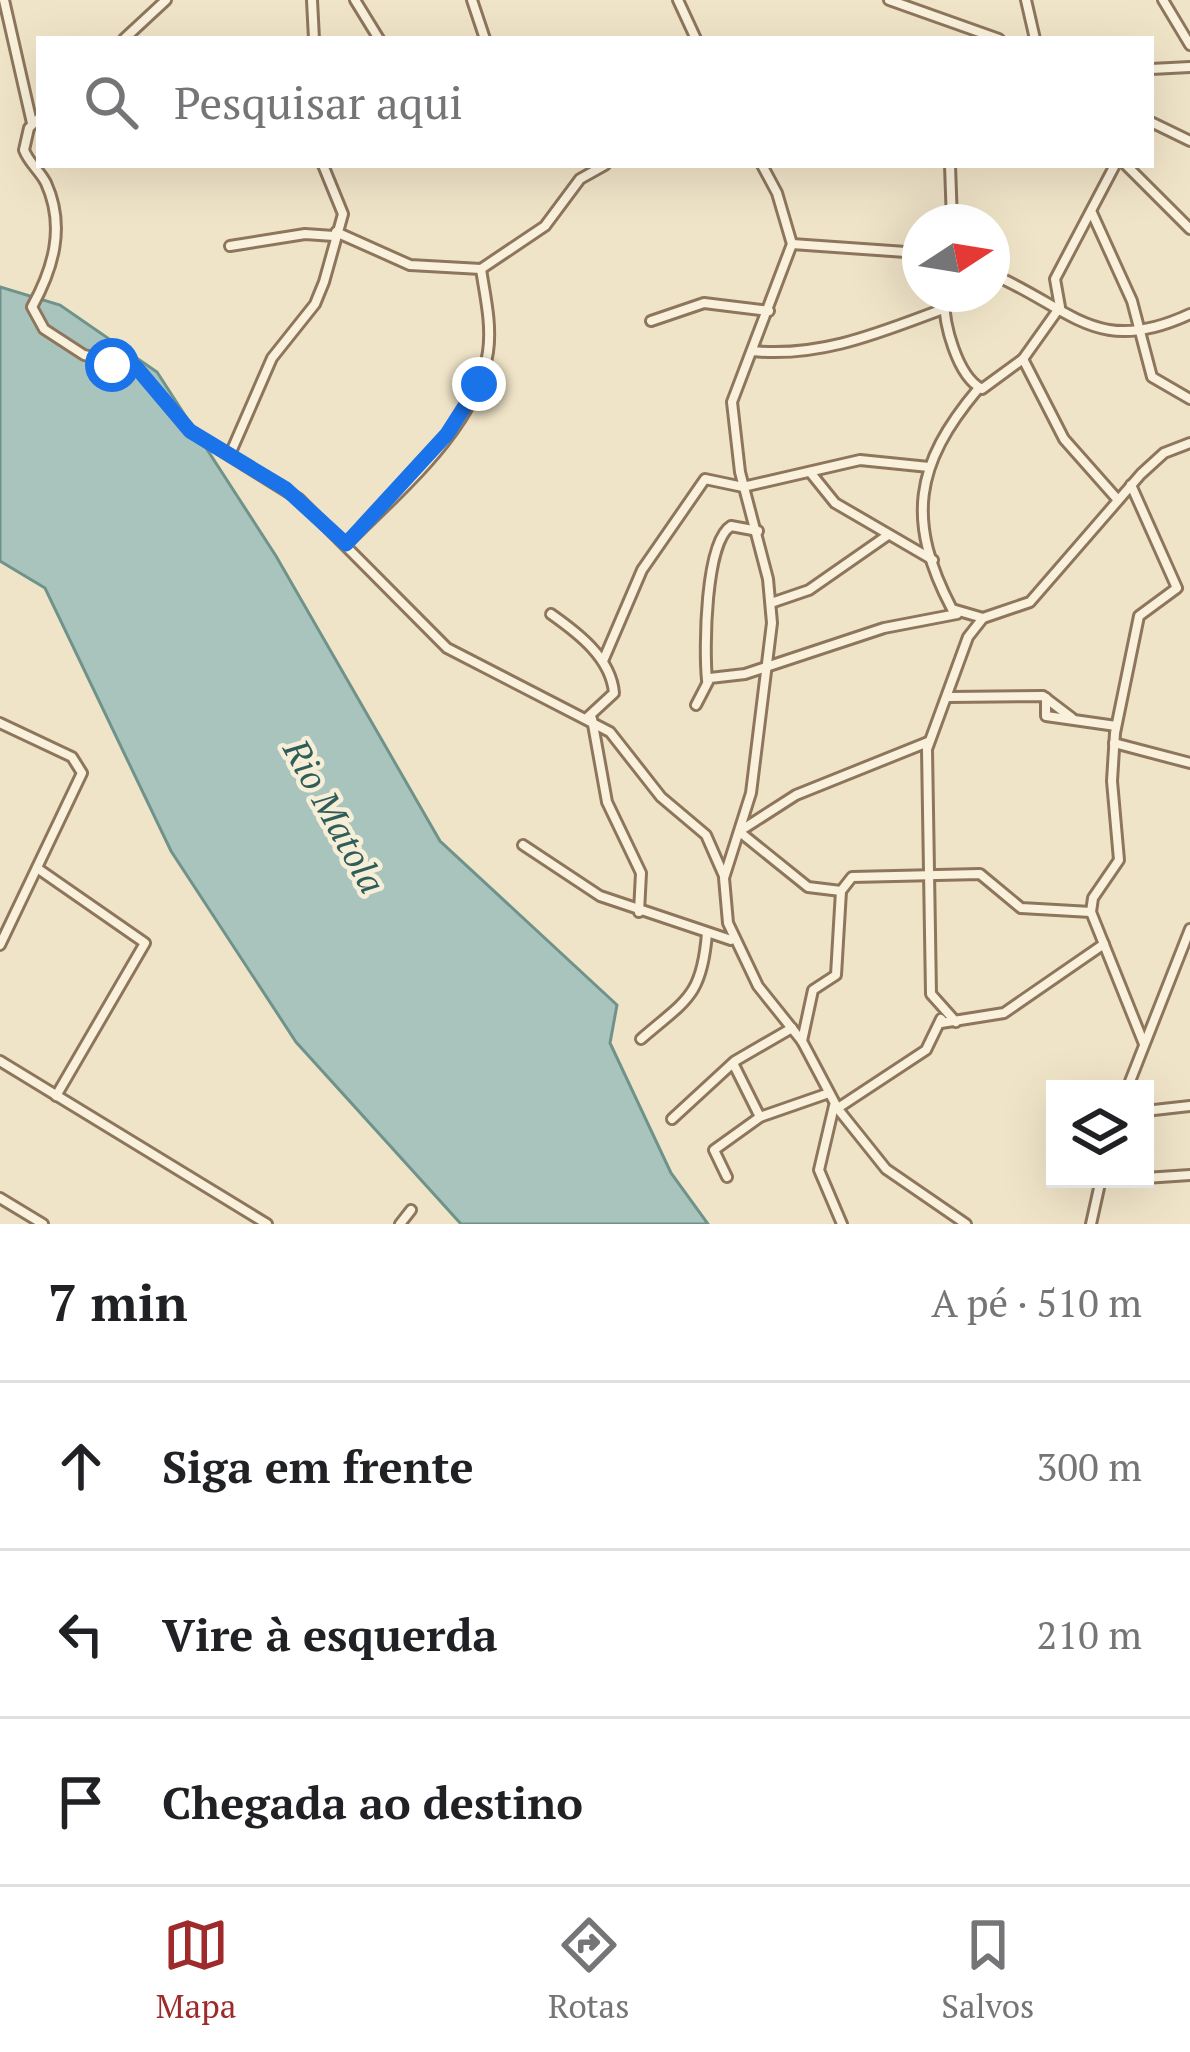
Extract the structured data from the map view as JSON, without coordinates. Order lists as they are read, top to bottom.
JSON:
{
  "water": ["Rio Matola"],
  "north": "right",
  "page": {
    "search": "Pesquisar aqui",
    "heading": ["7 min", "A pé · 510 m"],
    "list": [
      ["Siga em frente", "300 m"],
      ["Vire à esquerda", "210 m"],
      "Chegada ao destino"
    ],
    "nav": ["Mapa", "Rotas", "Salvos"]
  }
}
